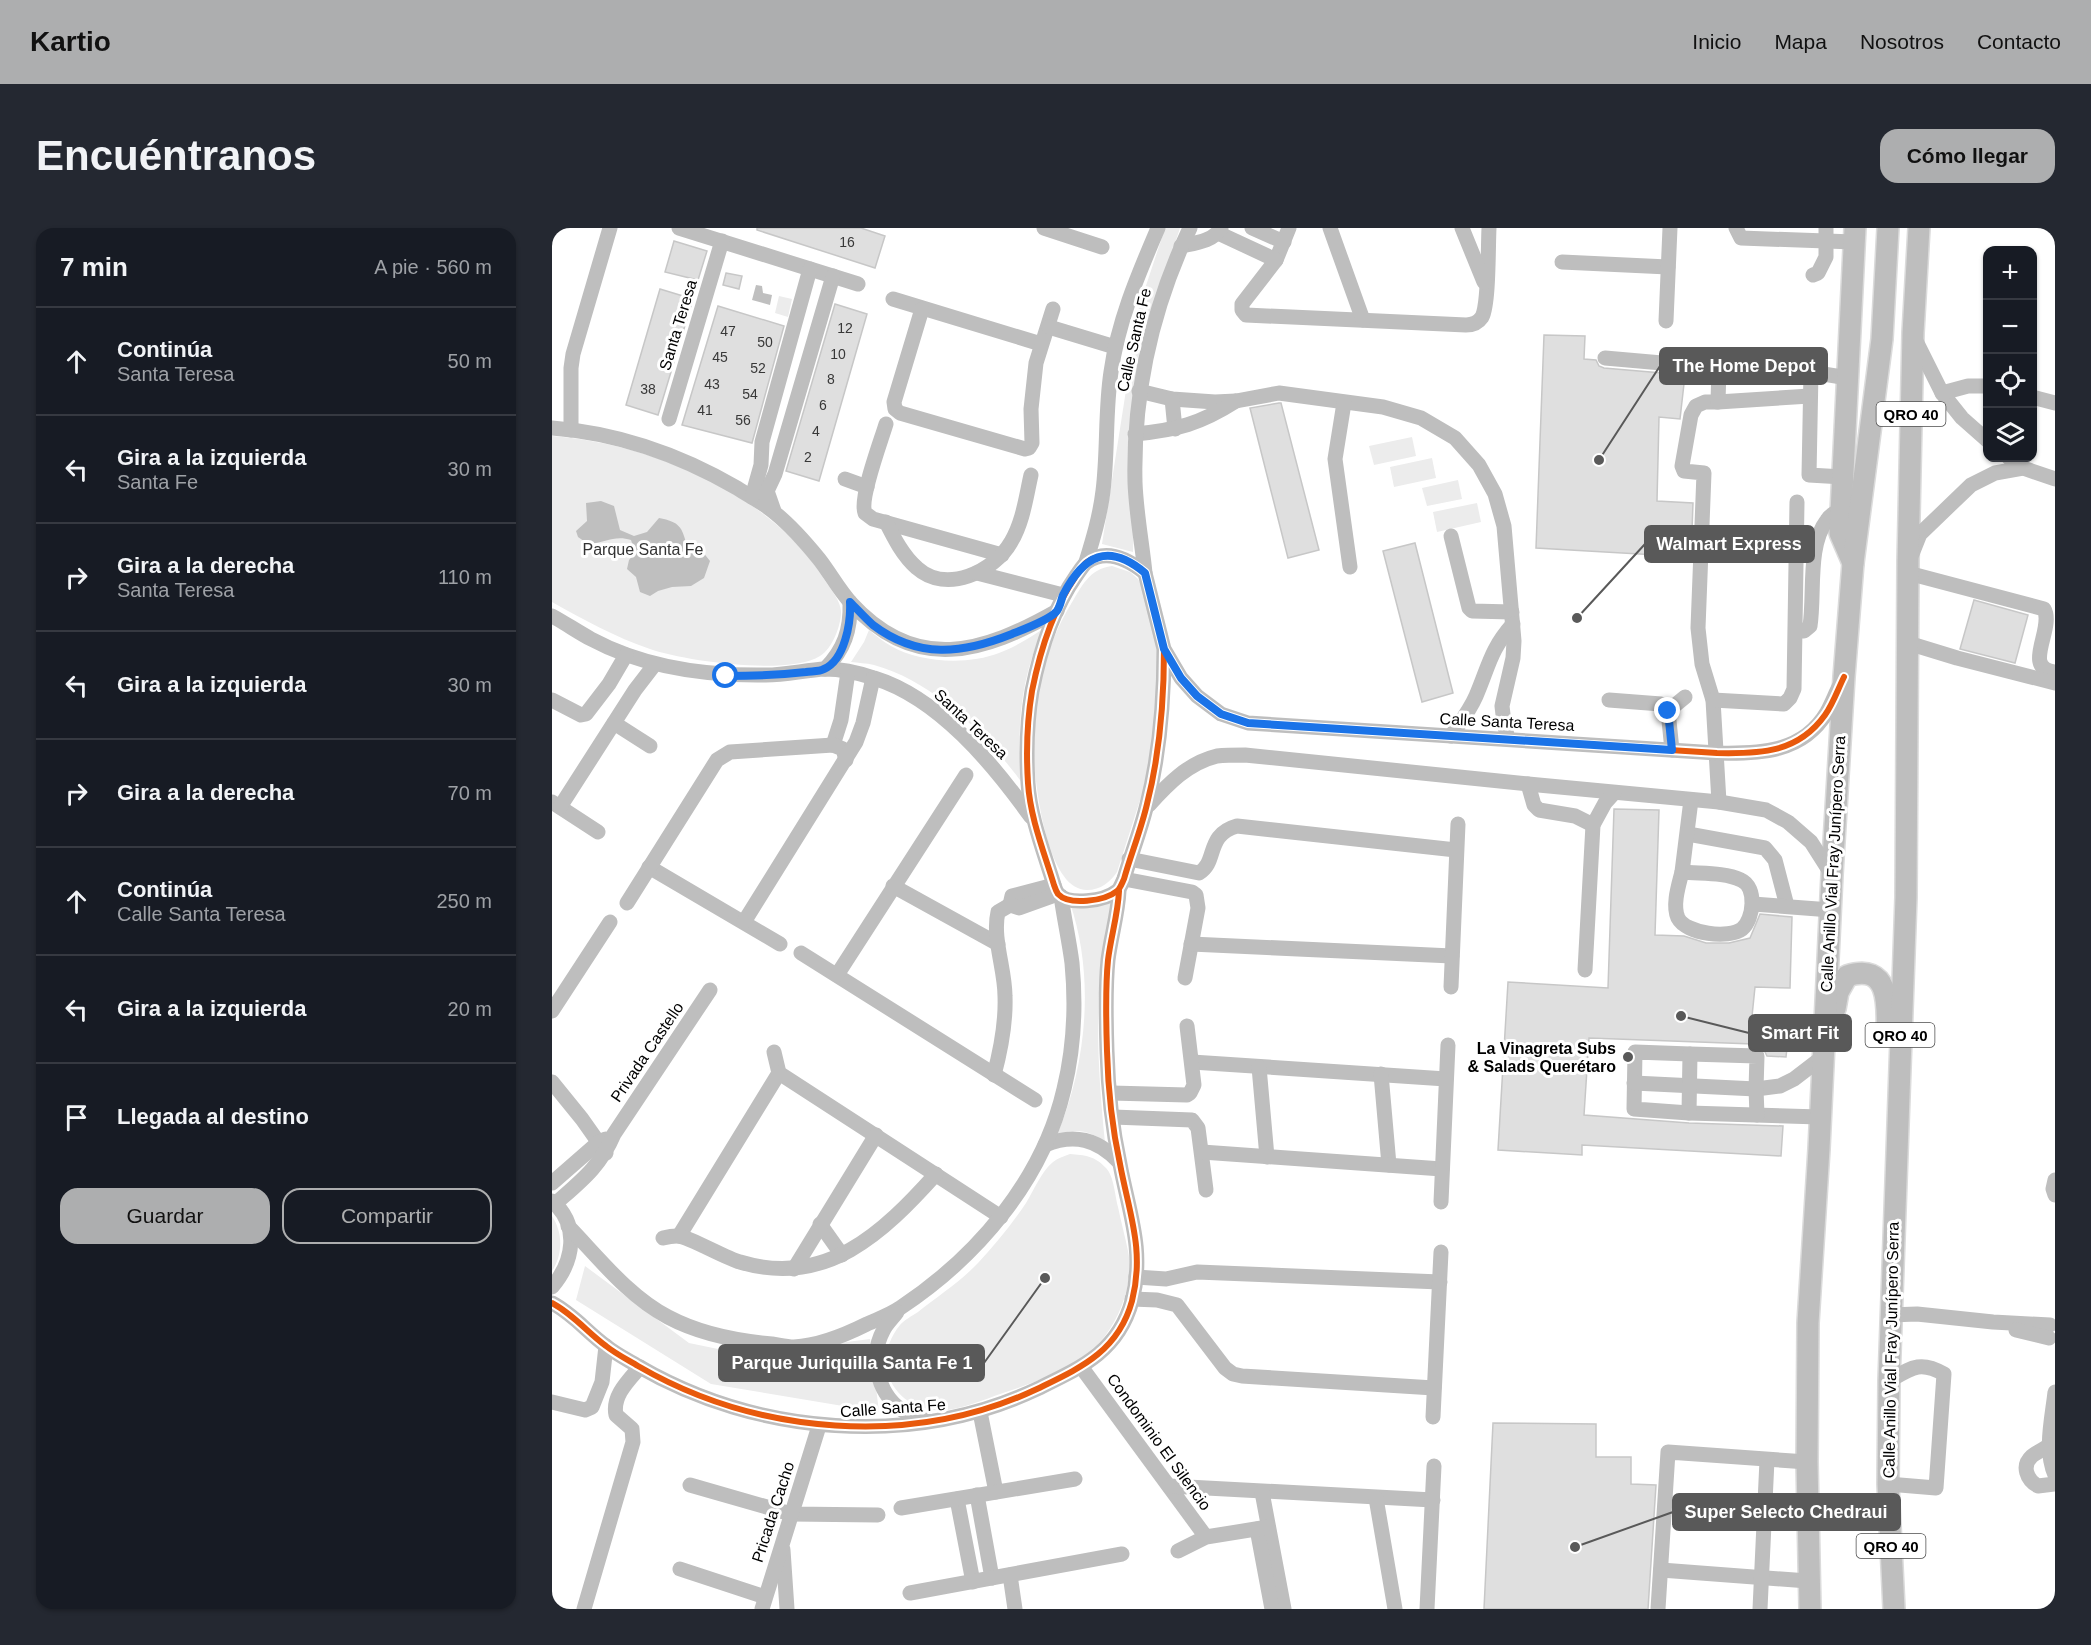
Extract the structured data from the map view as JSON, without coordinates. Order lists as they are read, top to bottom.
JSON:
{
  "streets": {
    "highway": ["QRO 40", "Calle Anillo Vial Fray Junípero Serra"],
    "street": [
      "Santa Teresa",
      "Calle Santa Fe",
      "Calle Santa Teresa",
      "Privada Castello",
      "Condominio El Silencio",
      "Pricada Cacho"
    ]
  },
  "crossings": [
    ["Santa Teresa", "Calle Santa Fe"],
    ["Calle Santa Fe", "Calle Santa Teresa"],
    ["Calle Santa Fe", "Condominio El Silencio"],
    ["Calle Santa Fe", "Pricada Cacho"],
    ["Calle Santa Teresa", "Calle Anillo Vial Fray Junípero Serra"]
  ],
  "parks": ["Parque Santa Fe"],
  "places": [
    "The Home Depot",
    "Walmart Express",
    "Smart Fit",
    "La Vinagreta Subs & Salads Querétaro",
    "Parque Juriquilla Santa Fe 1",
    "Super Selecto Chedraui"
  ],
  "house_numbers": [
    "16",
    "12",
    "47",
    "50",
    "10",
    "45",
    "52",
    "8",
    "43",
    "38",
    "54",
    "6",
    "41",
    "56",
    "4",
    "2"
  ],
  "page": {
    "header": "Kartio",
    "nav": [
      "Inicio",
      "Mapa",
      "Nosotros",
      "Contacto"
    ],
    "buttons": [
      "Cómo llegar",
      ["Guardar", "Compartir"]
    ],
    "title": "Encuéntranos",
    "heading": ["7 min", "A pie · 560 m"],
    "map_buttons": ["+", "−"],
    "list": [
      ["Continúa", "Santa Teresa", "50 m"],
      ["Gira a la izquierda", "Santa Fe", "30 m"],
      ["Gira a la derecha", "Santa Teresa", "110 m"],
      ["Gira a la izquierda", "30 m"],
      ["Gira a la derecha", "70 m"],
      ["Continúa", "Calle Santa Teresa", "250 m"],
      ["Gira a la izquierda", "20 m"],
      "Llegada al destino"
    ]
  }
}
